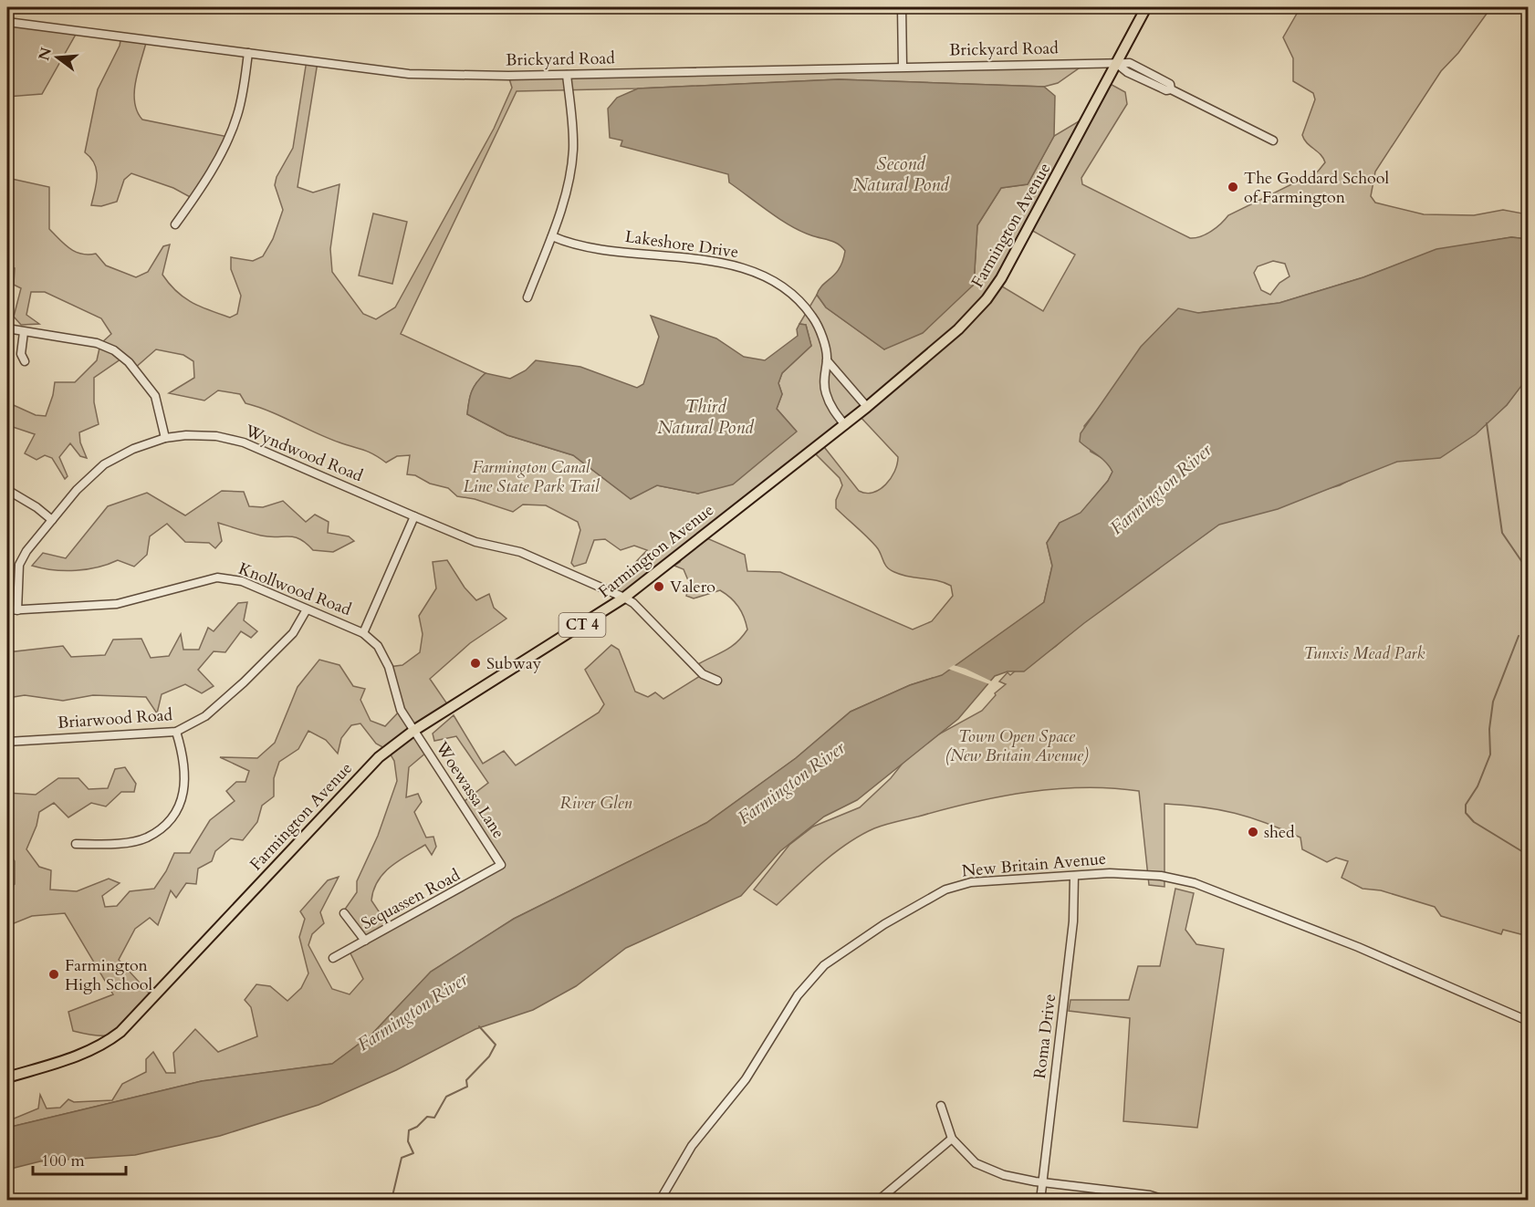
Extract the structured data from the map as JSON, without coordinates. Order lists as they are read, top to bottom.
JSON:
{
  "streets": {
    "main road": ["Farmington Avenue", "CT 4"],
    "street": [
      "Brickyard Road",
      "Lakeshore Drive",
      "Wyndwood Road",
      "Knollwood Road",
      "Briarwood Road",
      "Woewassa Lane",
      "New Britain Avenue",
      "Sequassen Road",
      "Roma Drive"
    ]
  },
  "crossings": [
    ["Brickyard Road", "Farmington Avenue"],
    ["Farmington Avenue", "Lakeshore Drive"],
    ["Farmington Avenue", "Wyndwood Road"],
    ["Farmington Avenue", "Knollwood Road"],
    ["Farmington Avenue", "Woewassa Lane"],
    ["Wyndwood Road", "Knollwood Road"],
    ["Knollwood Road", "Briarwood Road"],
    ["Knollwood Road", "Woewassa Lane"],
    ["Woewassa Lane", "Sequassen Road"],
    ["New Britain Avenue", "Roma Drive"]
  ],
  "water": ["Second Natural Pond", "Third Natural Pond", "Farmington River"],
  "parks": [
    "Farmington Canal Line State Park Trail",
    "Tunxis Mead Park",
    "Town Open Space (New Britain Avenue)",
    "River Glen"
  ],
  "places": [
    "The Goddard School of Farmington",
    "Valero",
    "Subway",
    "shed",
    "Farmington High School"
  ],
  "scale_bar": "100 m",
  "north": "left"
}
